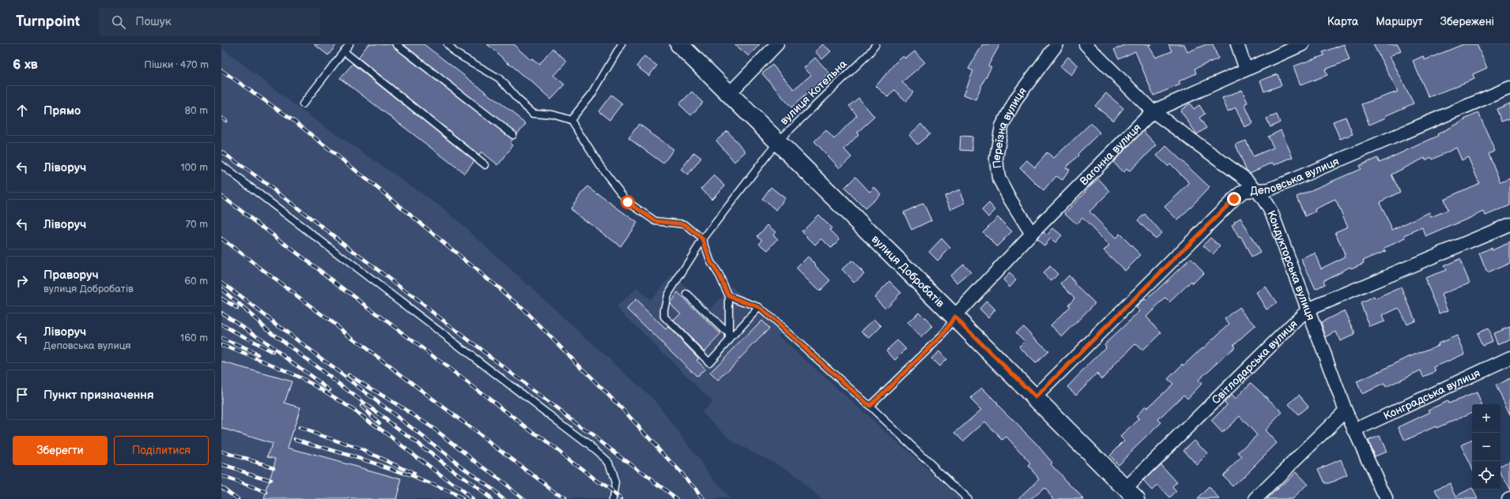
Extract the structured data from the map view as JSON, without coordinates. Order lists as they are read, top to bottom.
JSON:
{
  "streets": {
    "street": [
      "Переїзна вулиця",
      "Вагонна вулиця",
      "Деповська вулиця",
      "Кондукторська вулиця",
      "вулиця Добробатів",
      "Світлодарська вулиця",
      "Конградська вулиця"
    ],
    "lane": ["вулиця Котельна"]
  },
  "crossings": [
    ["вулиця Котельна", "вулиця Добробатів"],
    ["Переїзна вулиця", "Вагонна вулиця"],
    ["Вагонна вулиця", "Кондукторська вулиця"],
    ["Вагонна вулиця", "вулиця Добробатів"],
    ["Деповська вулиця", "Кондукторська вулиця"],
    ["Деповська вулиця", "вулиця Добробатів"],
    ["Кондукторська вулиця", "Світлодарська вулиця"],
    ["Кондукторська вулиця", "Конградська вулиця"],
    ["вулиця Добробатів", "Світлодарська вулиця"]
  ],
  "page": {
    "header": "Turnpoint",
    "search": "Пошук",
    "nav": ["Карта", "Маршрут", "Збережені"],
    "heading": ["6 хв", "Пішки · 470 m"],
    "list": [
      ["Прямо", "80 m"],
      ["Ліворуч", "100 m"],
      ["Ліворуч", "70 m"],
      ["Праворуч", "вулиця Добробатів", "60 m"],
      ["Ліворуч", "Деповська вулиця", "160 m"],
      "Пункт призначення"
    ],
    "map_buttons": ["+", "−"],
    "buttons": ["Зберегти", "Поділитися"]
  }
}
